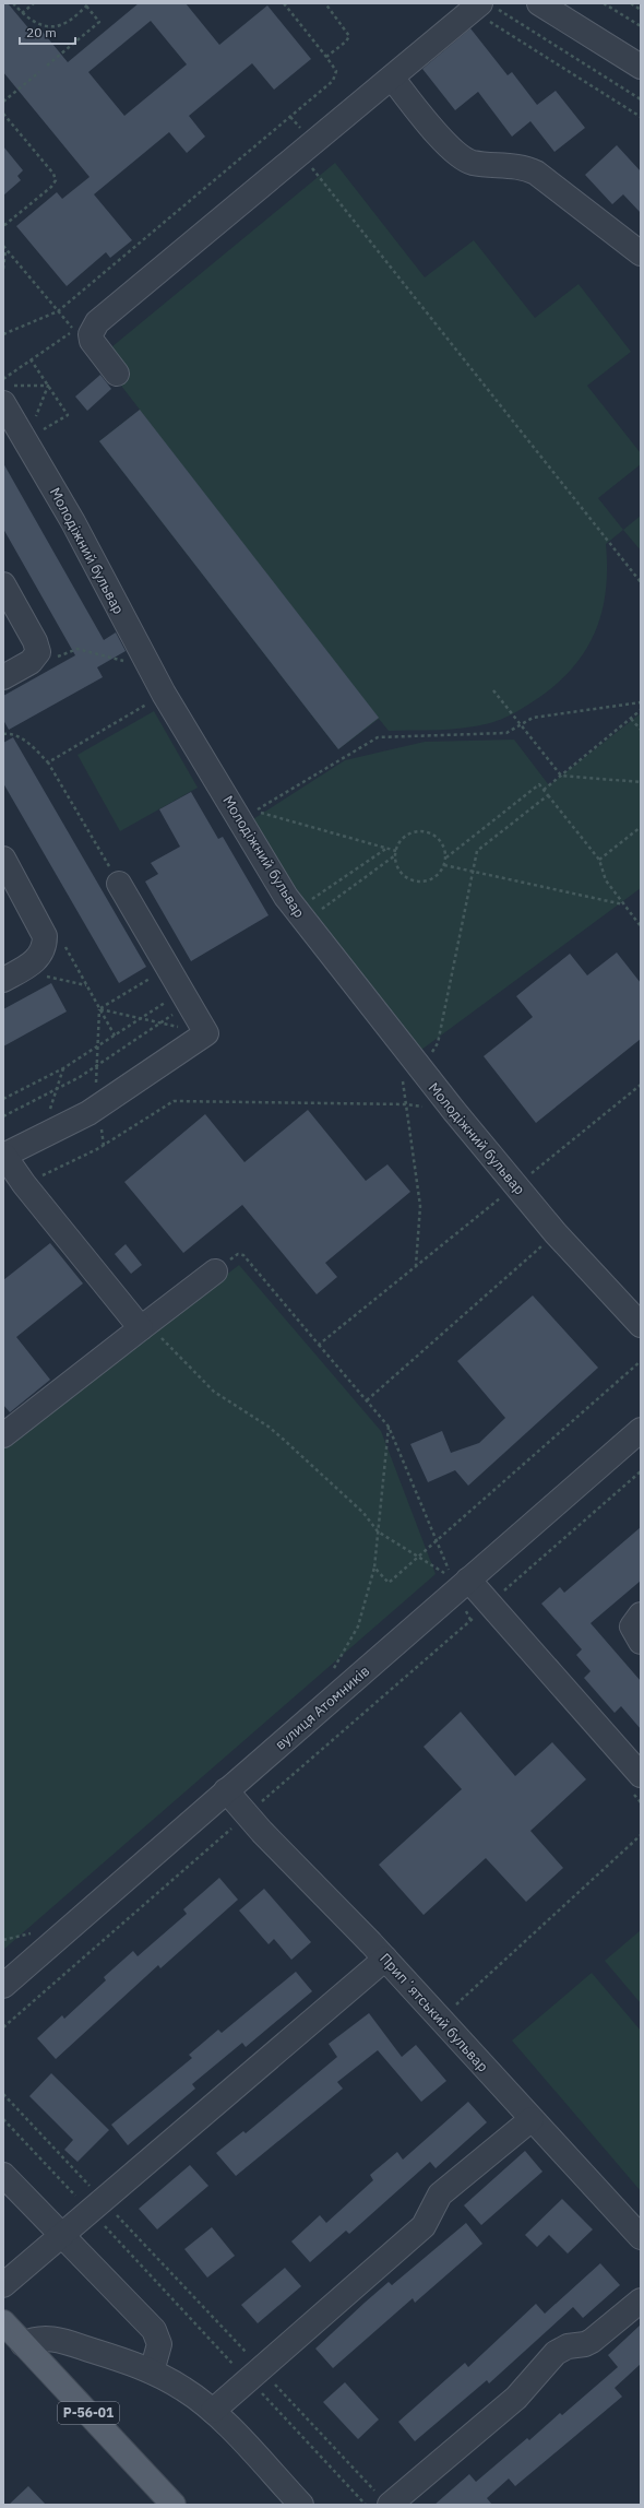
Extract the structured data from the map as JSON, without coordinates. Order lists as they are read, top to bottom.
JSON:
{
  "streets": {
    "main road": ["Р-56-01"],
    "street": ["Молодіжний бульвар", "вулиця Атомників", "Припʼятський бульвар"]
  },
  "crossings": [
    ["вулиця Атомників", "Припʼятський бульвар"]
  ],
  "scale_bar": "20 m"
}
